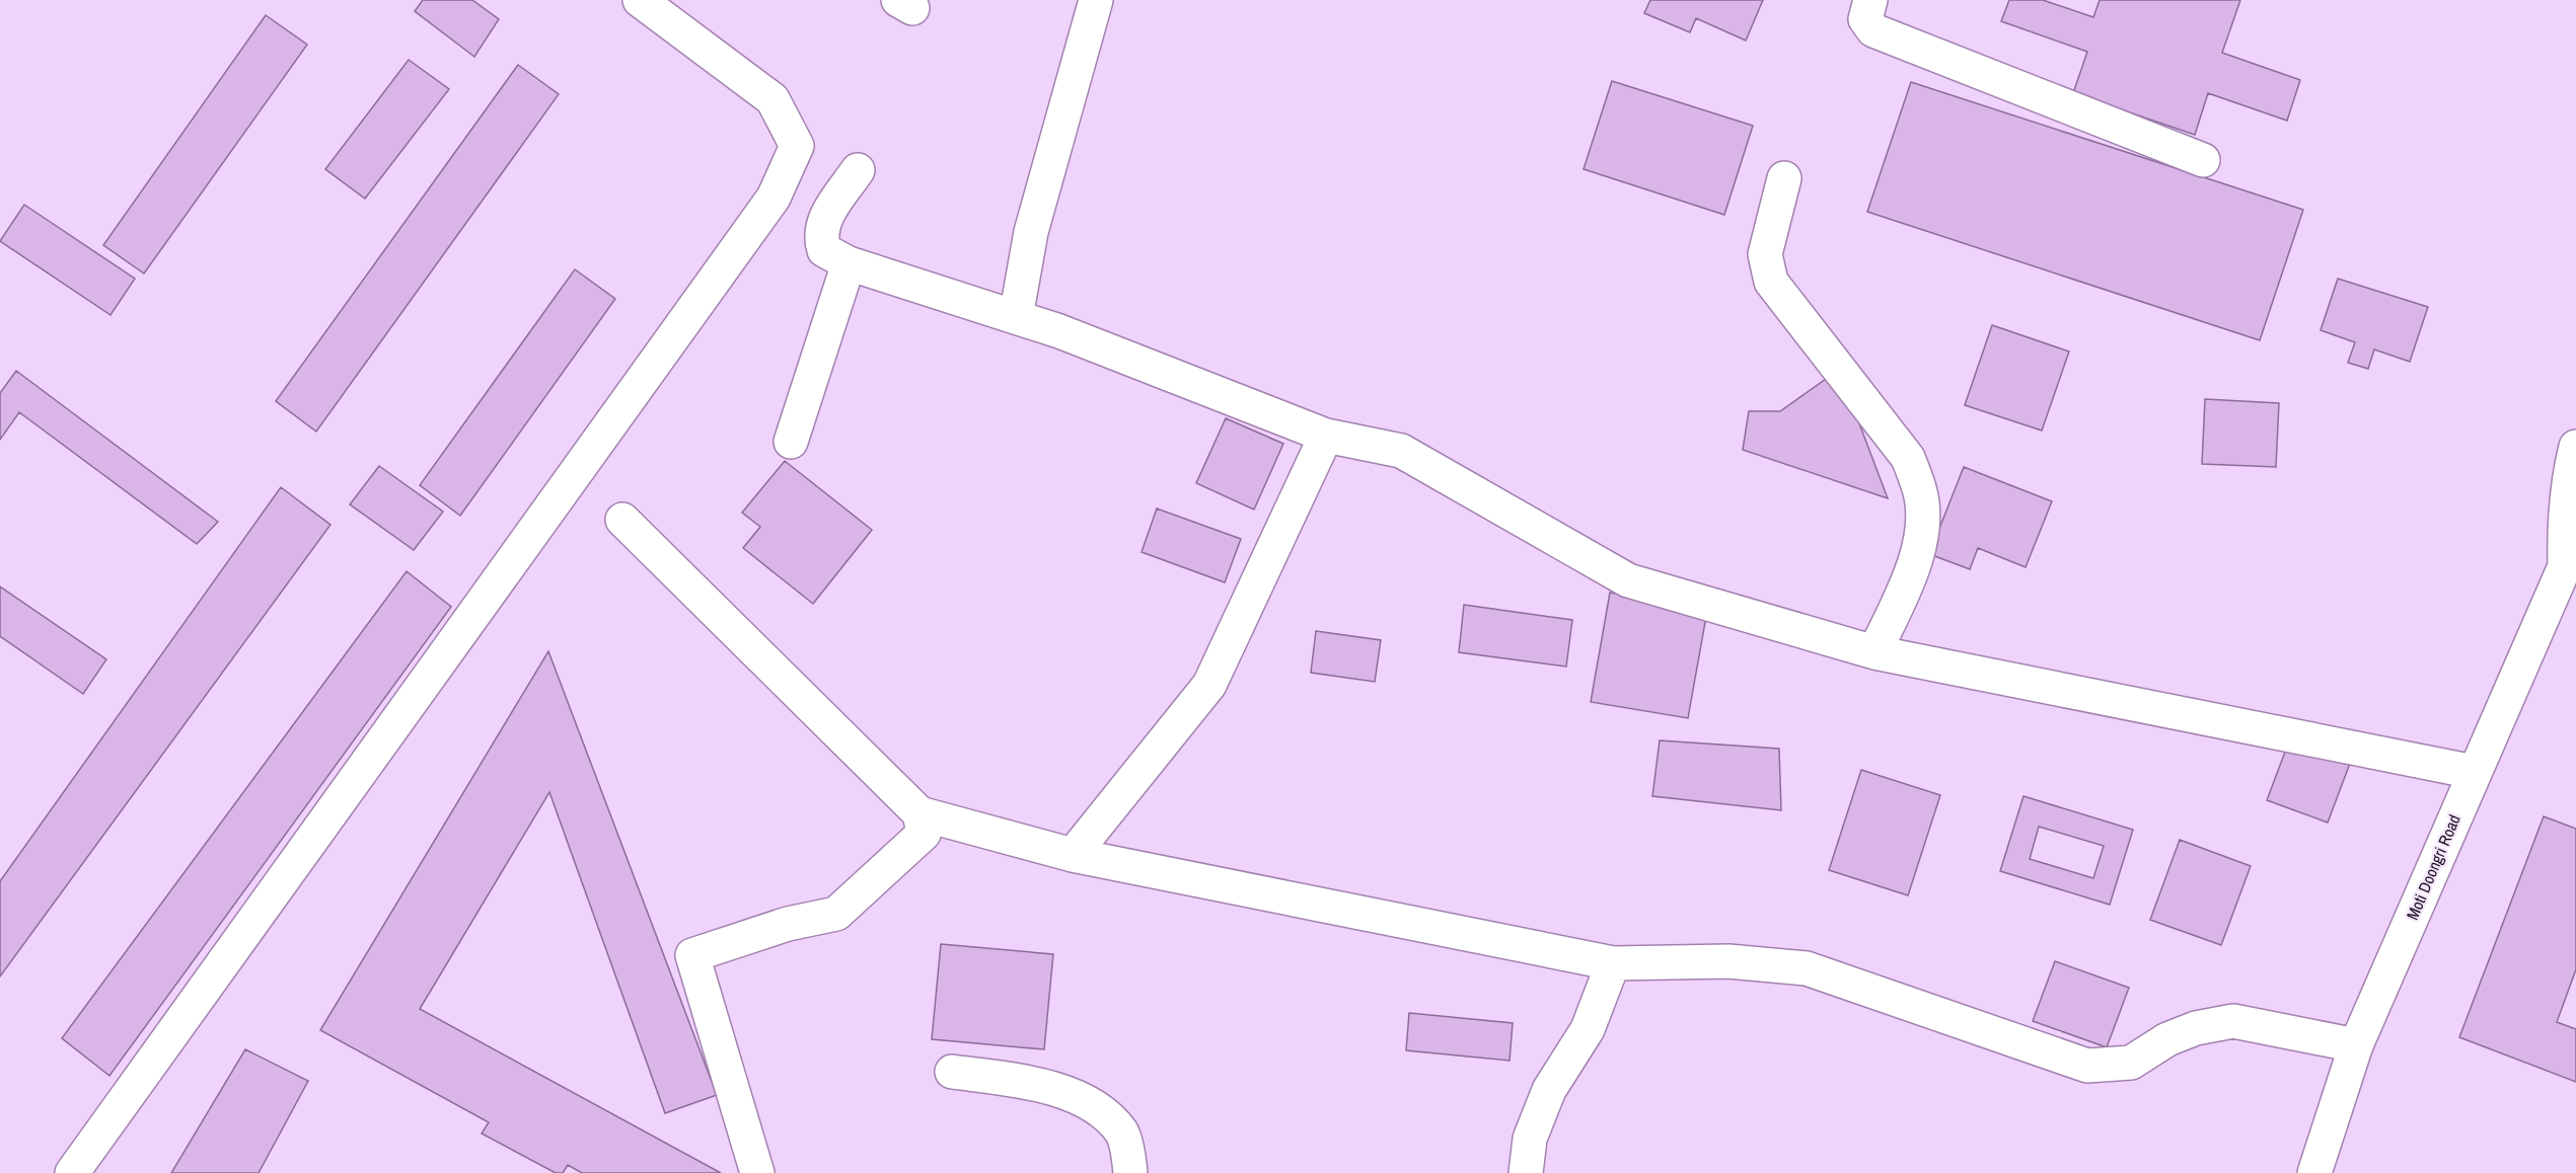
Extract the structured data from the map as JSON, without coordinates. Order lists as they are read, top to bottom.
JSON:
{
  "streets": {
    "street": ["Moti Doongri Road"]
  }
}
